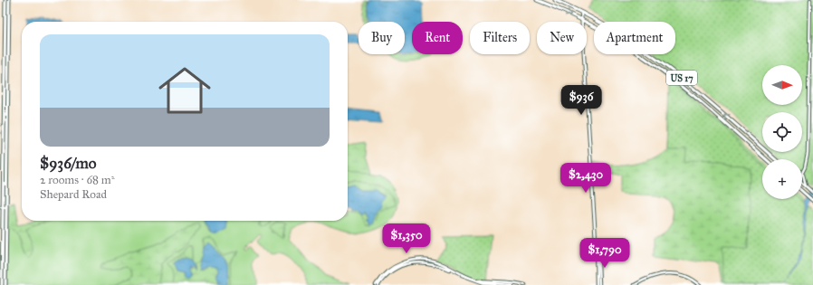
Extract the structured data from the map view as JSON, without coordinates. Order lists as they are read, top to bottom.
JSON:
{
  "streets": {
    "main road": ["US 17"]
  },
  "north": "right",
  "page": {
    "chip": [
      "Buy",
      "Rent",
      "Filters",
      "New",
      "Apartment"
    ],
    "list": [
      {
        "name": "$936/mo",
        "note": "2 rooms · 68 m² · Shepard Road"
      }
    ],
    "map_buttons": "+",
    "price": [
      "$936",
      "$2,430",
      "$1,350",
      "$1,790"
    ]
  }
}
